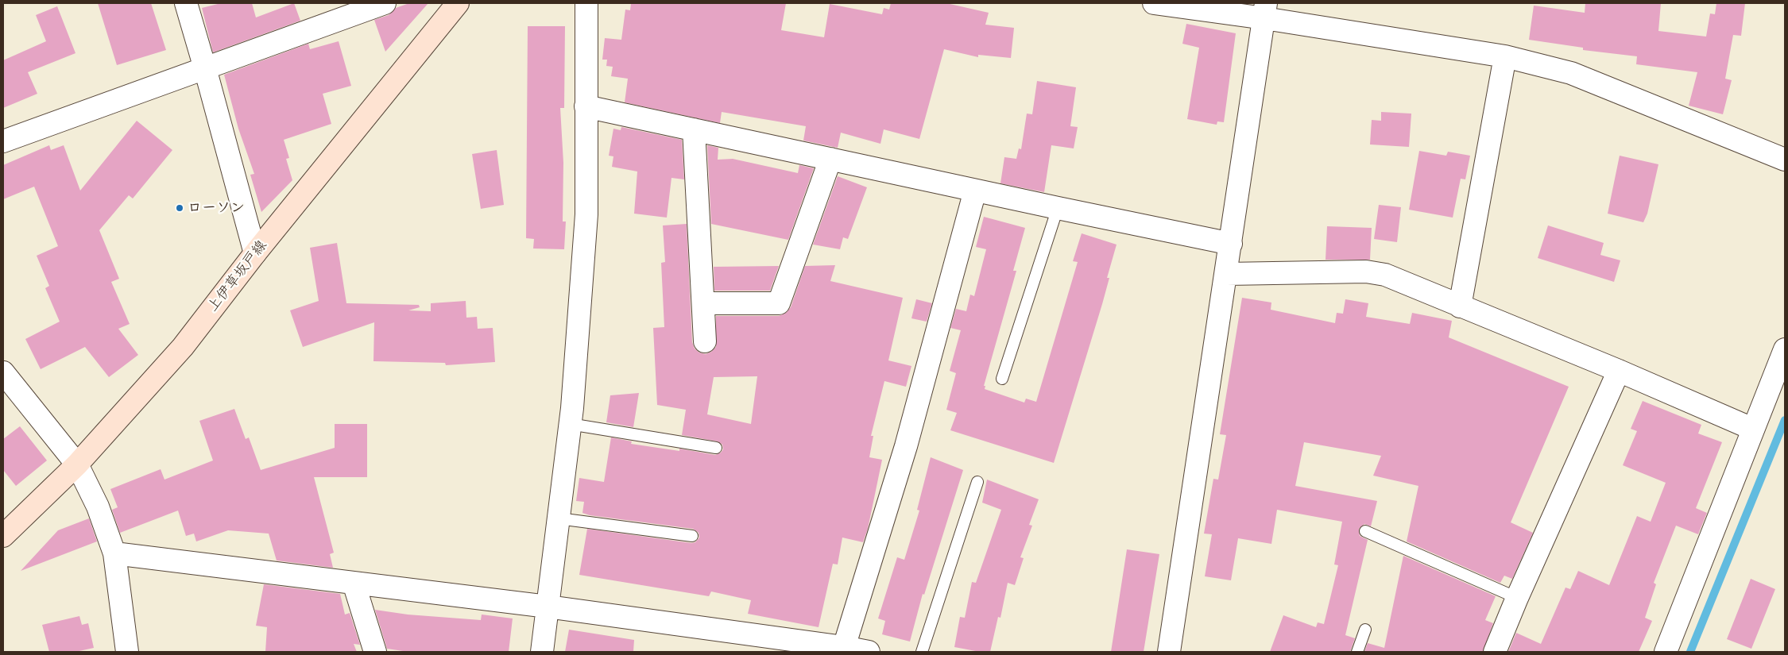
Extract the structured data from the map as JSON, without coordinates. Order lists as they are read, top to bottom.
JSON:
{
  "streets": {
    "main road": ["上伊草坂戸線"]
  },
  "places": ["ローソン"]
}
